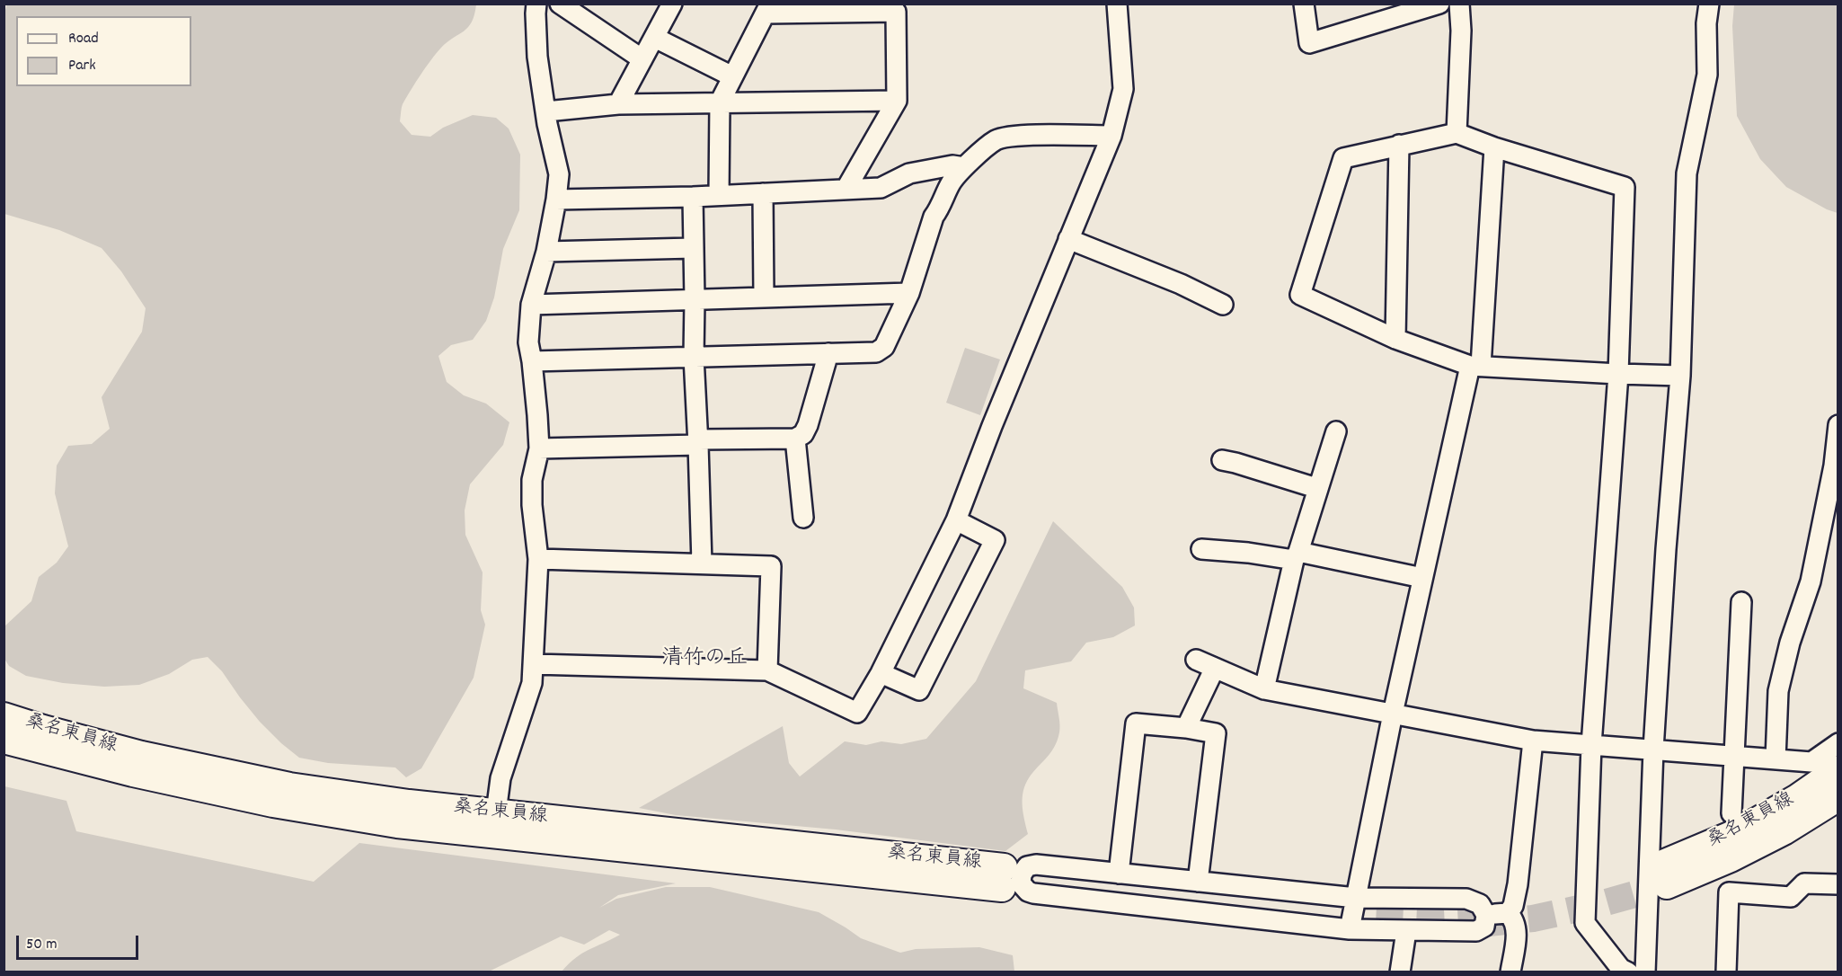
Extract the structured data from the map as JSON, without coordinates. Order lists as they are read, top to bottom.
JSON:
{
  "streets": {
    "main road": ["桑名東員線"]
  },
  "districts": ["清竹の丘"],
  "legend": ["Road", "Park"],
  "scale_bar": "50 m"
}
